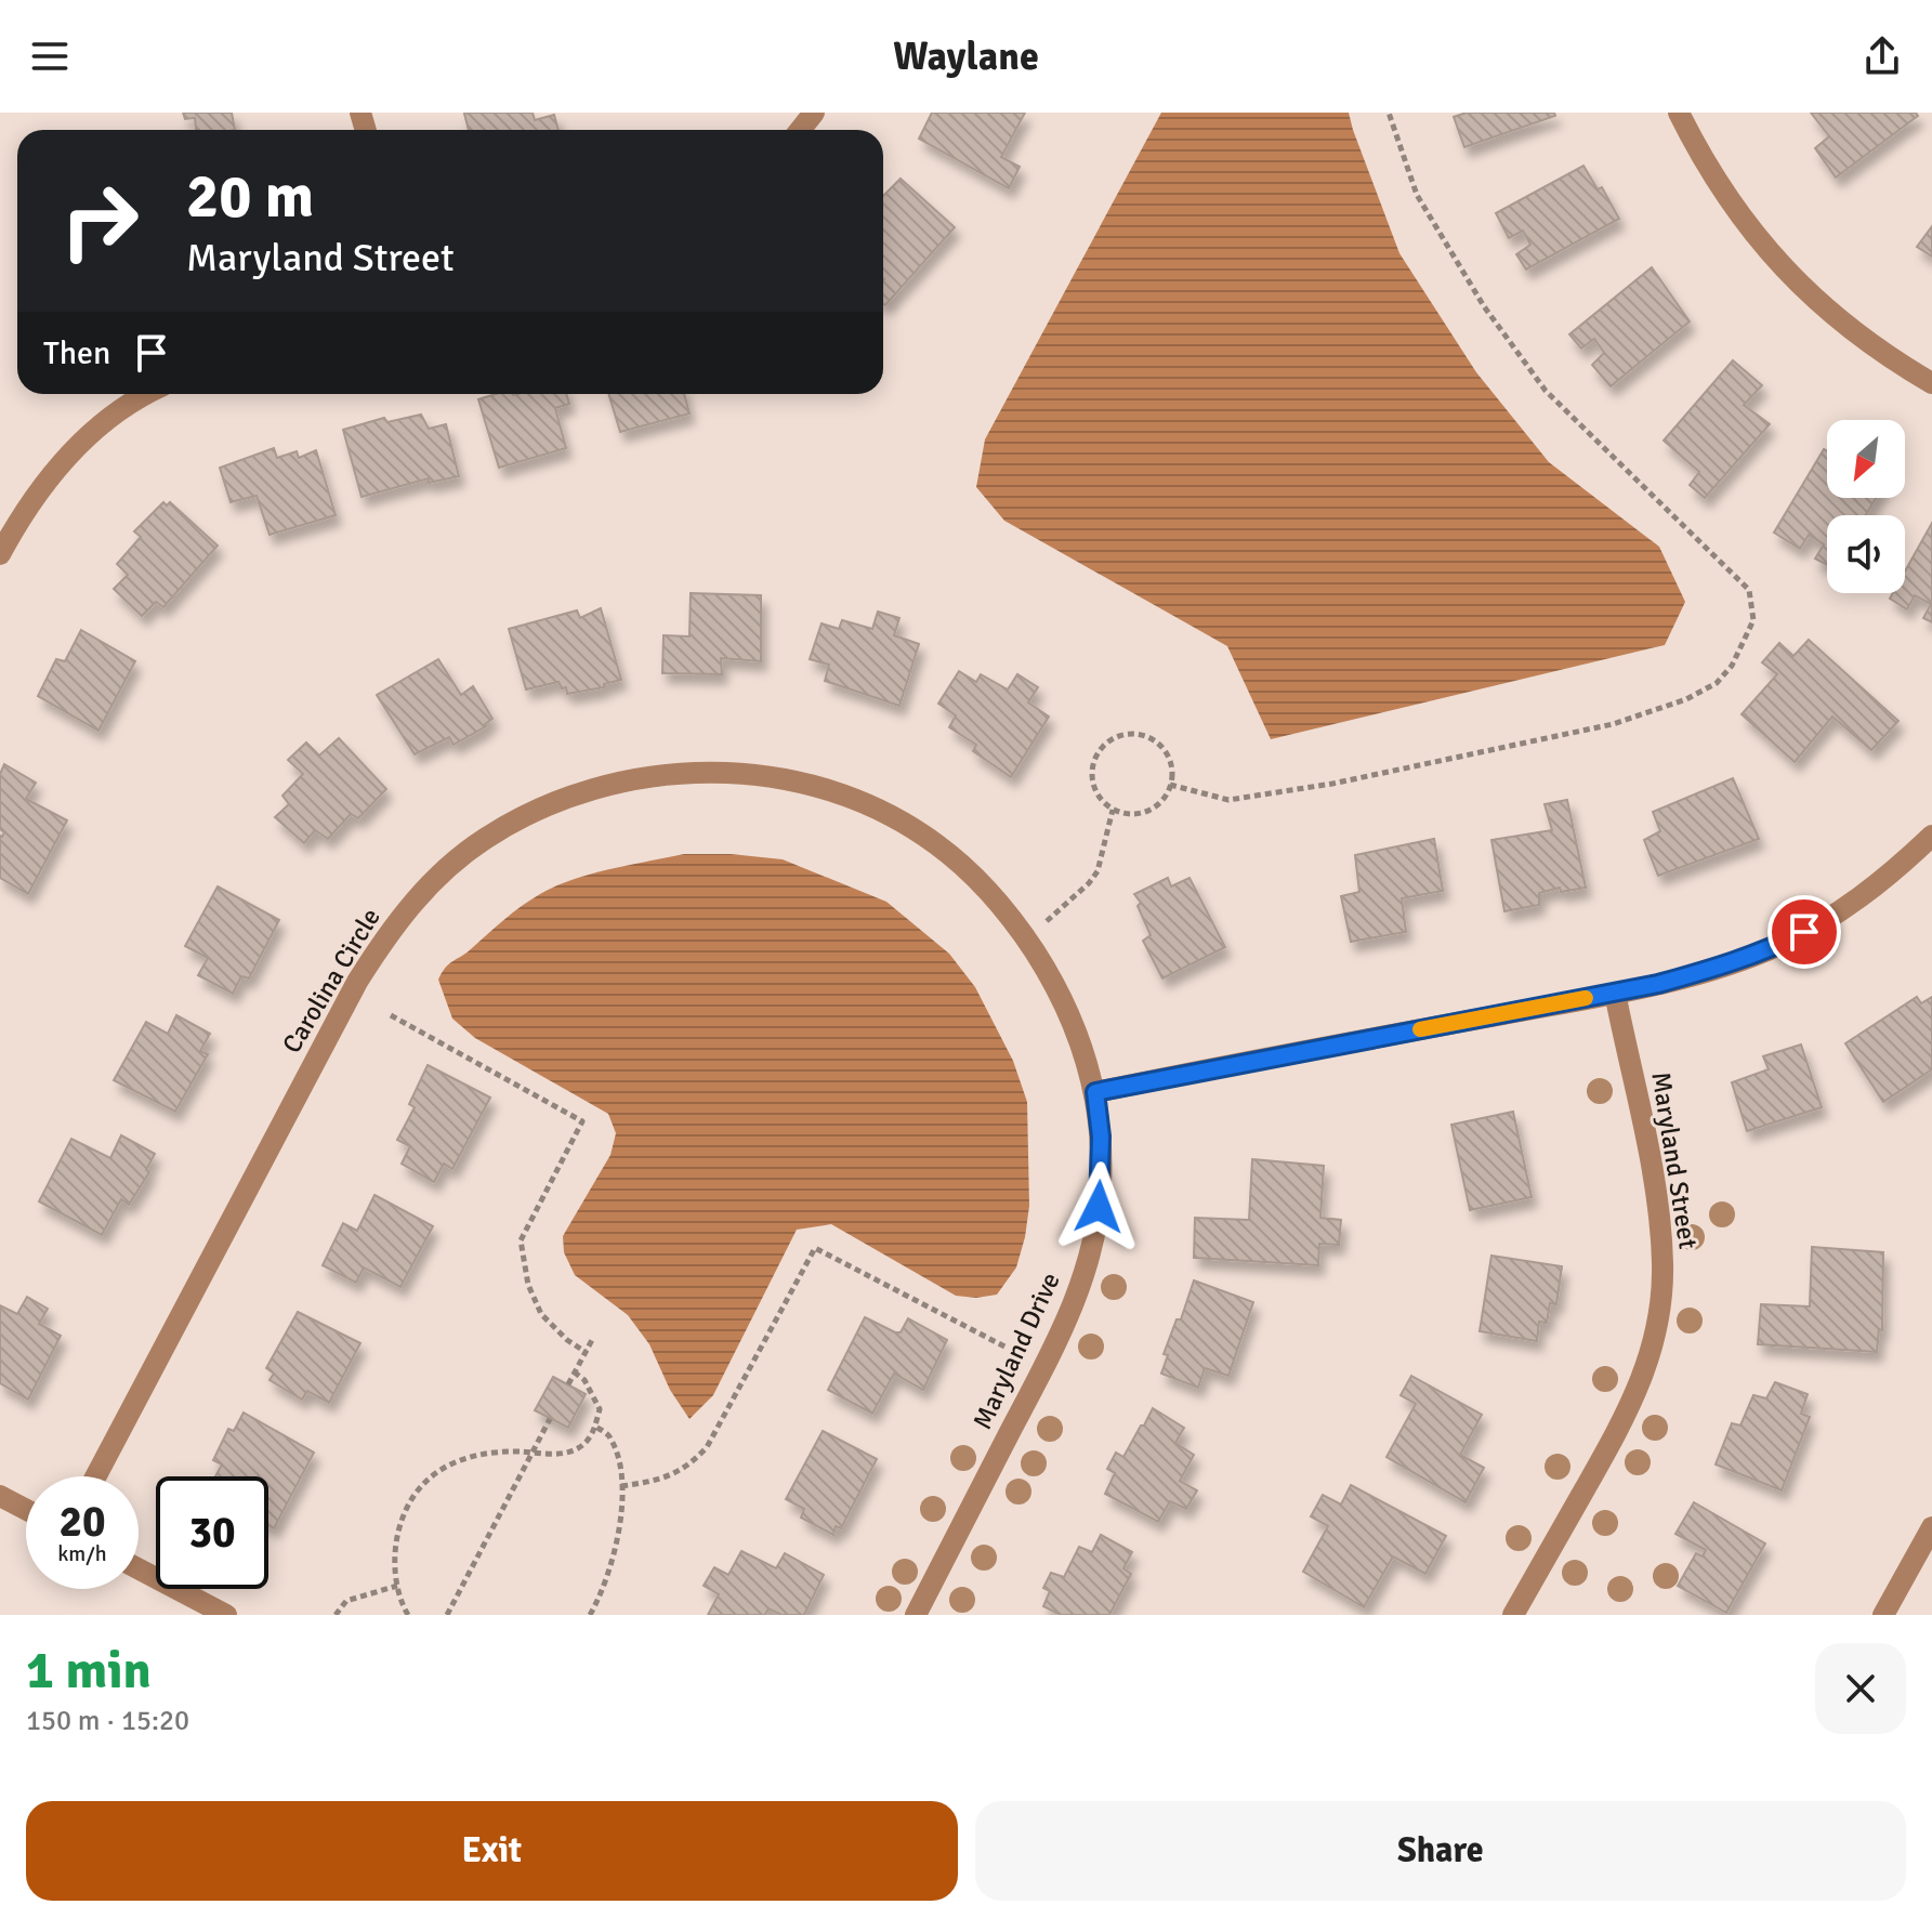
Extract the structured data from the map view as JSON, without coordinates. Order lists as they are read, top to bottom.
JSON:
{
  "streets": {
    "street": ["Carolina Circle", "Maryland Street", "Maryland Drive"]
  },
  "crossings": [
    ["Carolina Circle", "Maryland Drive"]
  ],
  "north": "bottom left",
  "page": {
    "header": "Waylane",
    "turn": ["20 m", "Maryland Street"],
    "then": "Then",
    "speed": "20 km/h",
    "limit": "30",
    "heading": ["1 min", "150 m · 15:20"],
    "buttons": ["Exit", "Share"]
  }
}
